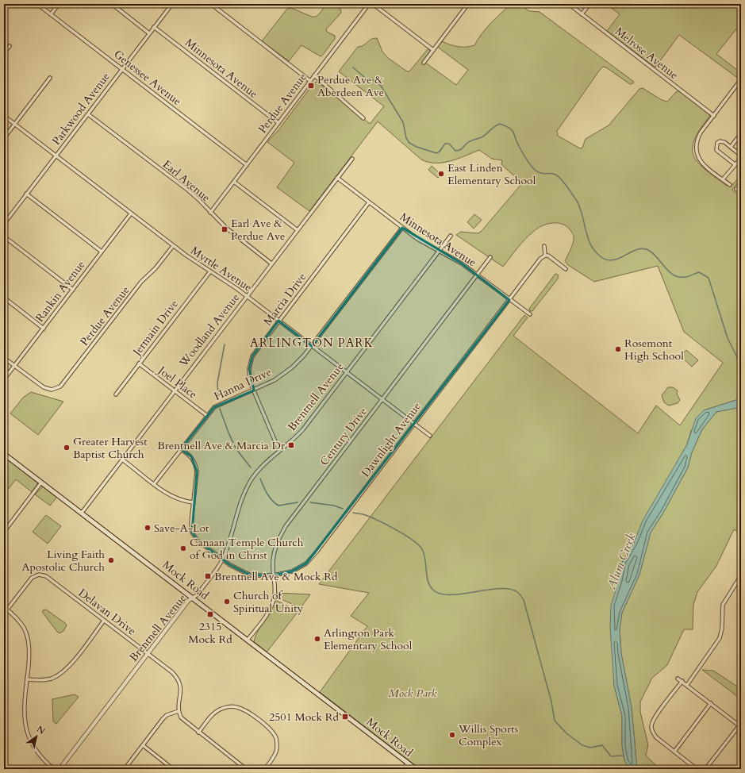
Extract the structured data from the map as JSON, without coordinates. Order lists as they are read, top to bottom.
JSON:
{
  "streets": {
    "main road": ["Mock Road"],
    "street": [
      "Melrose Avenue",
      "Minnesota Avenue",
      "Genessee Avenue",
      "Perdue Avenue",
      "Parkwood Avenue",
      "Earl Avenue",
      "Myrtle Avenue",
      "Rankin Avenue",
      "Marcia Drive",
      "Jermain Drive",
      "Woodland Avenue",
      "Joel Place",
      "Hanna Drive",
      "Brentnell Avenue",
      "Century Drive",
      "Dawnlight Avenue",
      "Delavan Drive"
    ]
  },
  "crossings": [
    ["Minnesota Avenue", "Perdue Avenue"],
    ["Minnesota Avenue", "Parkwood Avenue"],
    ["Minnesota Avenue", "Marcia Drive"],
    ["Minnesota Avenue", "Woodland Avenue"],
    ["Minnesota Avenue", "Hanna Drive"],
    ["Minnesota Avenue", "Brentnell Avenue"],
    ["Minnesota Avenue", "Century Drive"],
    ["Minnesota Avenue", "Dawnlight Avenue"],
    ["Genessee Avenue", "Perdue Avenue"],
    ["Genessee Avenue", "Parkwood Avenue"],
    ["Perdue Avenue", "Earl Avenue"],
    ["Perdue Avenue", "Myrtle Avenue"],
    ["Perdue Avenue", "Rankin Avenue"],
    ["Parkwood Avenue", "Earl Avenue"],
    ["Parkwood Avenue", "Myrtle Avenue"],
    ["Earl Avenue", "Woodland Avenue"],
    ["Myrtle Avenue", "Rankin Avenue"],
    ["Myrtle Avenue", "Marcia Drive"],
    ["Myrtle Avenue", "Jermain Drive"],
    ["Myrtle Avenue", "Woodland Avenue"],
    ["Myrtle Avenue", "Hanna Drive"],
    ["Myrtle Avenue", "Brentnell Avenue"],
    ["Myrtle Avenue", "Century Drive"],
    ["Myrtle Avenue", "Dawnlight Avenue"],
    ["Marcia Drive", "Hanna Drive"],
    ["Marcia Drive", "Brentnell Avenue"],
    ["Jermain Drive", "Joel Place"],
    ["Woodland Avenue", "Joel Place"],
    ["Woodland Avenue", "Mock Road"],
    ["Joel Place", "Hanna Drive"],
    ["Hanna Drive", "Dawnlight Avenue"],
    ["Brentnell Avenue", "Dawnlight Avenue"],
    ["Brentnell Avenue", "Mock Road"],
    ["Brentnell Avenue", "Delavan Drive"],
    ["Century Drive", "Dawnlight Avenue"],
    ["Century Drive", "Mock Road"]
  ],
  "districts": ["ARLINGTON PARK"],
  "water": ["Alum Creek"],
  "parks": ["Mock Park"],
  "places": {
    "transit": [
      "Perdue Ave & Aberdeen Ave",
      "Earl Ave & Perdue Ave",
      "Brentnell Ave & Marcia Dr",
      "Brentnell Ave & Mock Rd",
      "2315 Mock Rd",
      "2501 Mock Rd"
    ],
    "other": [
      "East Linden Elementary School",
      "Rosemont High School",
      "Greater Harvest Baptist Church",
      "Save-A-Lot",
      "Canaan Temple Church of God in Christ",
      "Living Faith Apostolic Church",
      "Church of Spiritual Unity",
      "Arlington Park Elementary School",
      "Willis Sports Complex"
    ]
  },
  "north": "top right"
}
